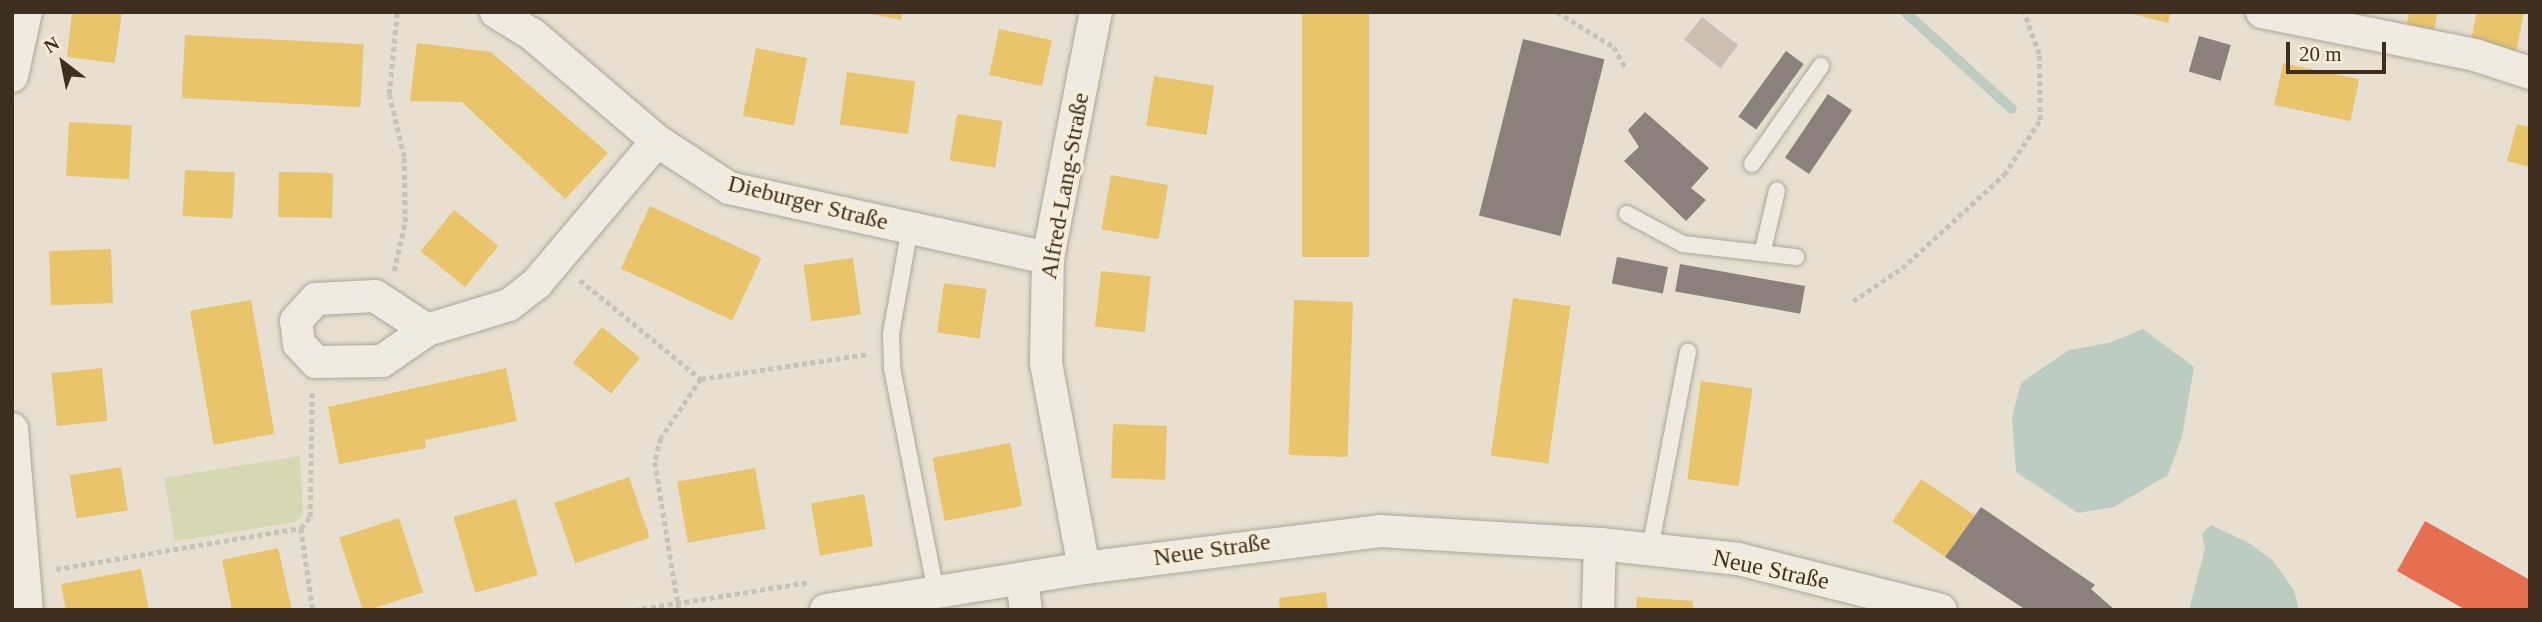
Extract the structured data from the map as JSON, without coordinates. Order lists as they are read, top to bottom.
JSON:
{
  "streets": {
    "street": ["Alfred-Lang-Straße", "Dieburger Straße", "Neue Straße"]
  },
  "crossings": [
    ["Alfred-Lang-Straße", "Dieburger Straße"],
    ["Alfred-Lang-Straße", "Neue Straße"]
  ],
  "scale_bar": "20 m",
  "north": "top left"
}
